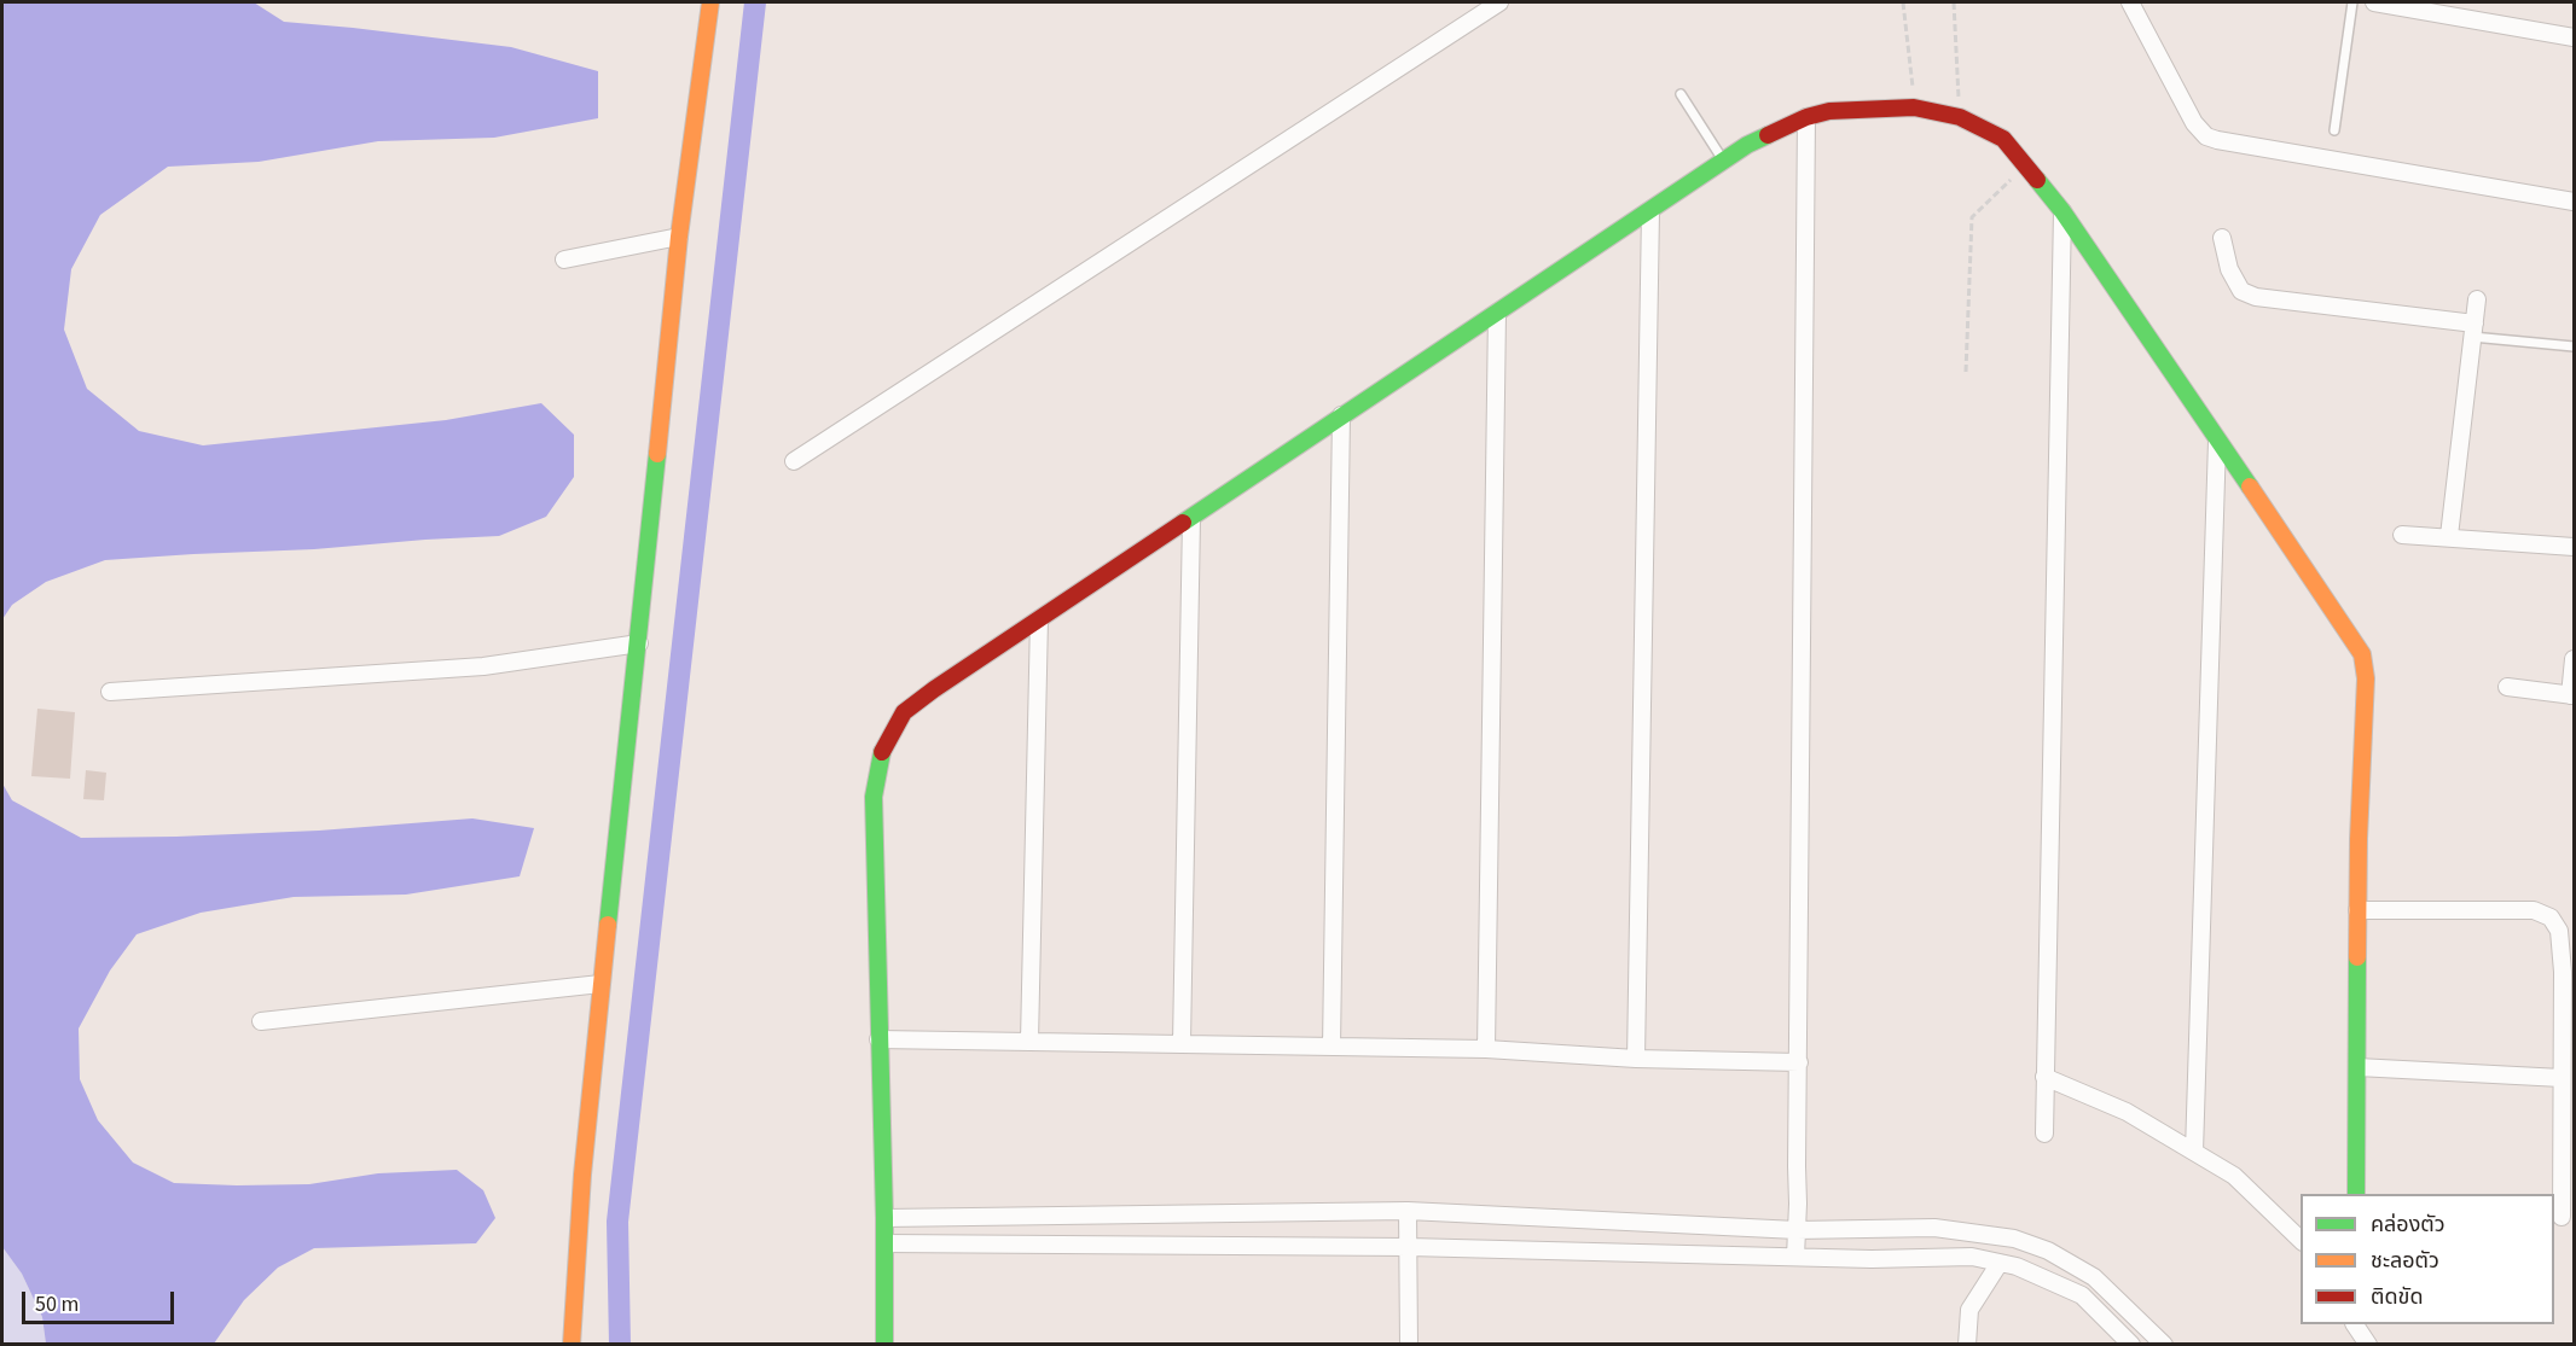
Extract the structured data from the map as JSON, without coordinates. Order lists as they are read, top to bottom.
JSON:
{
  "legend": ["คล่องตัว", "ชะลอตัว", "ติดขัด"],
  "scale_bar": "50 m"
}
